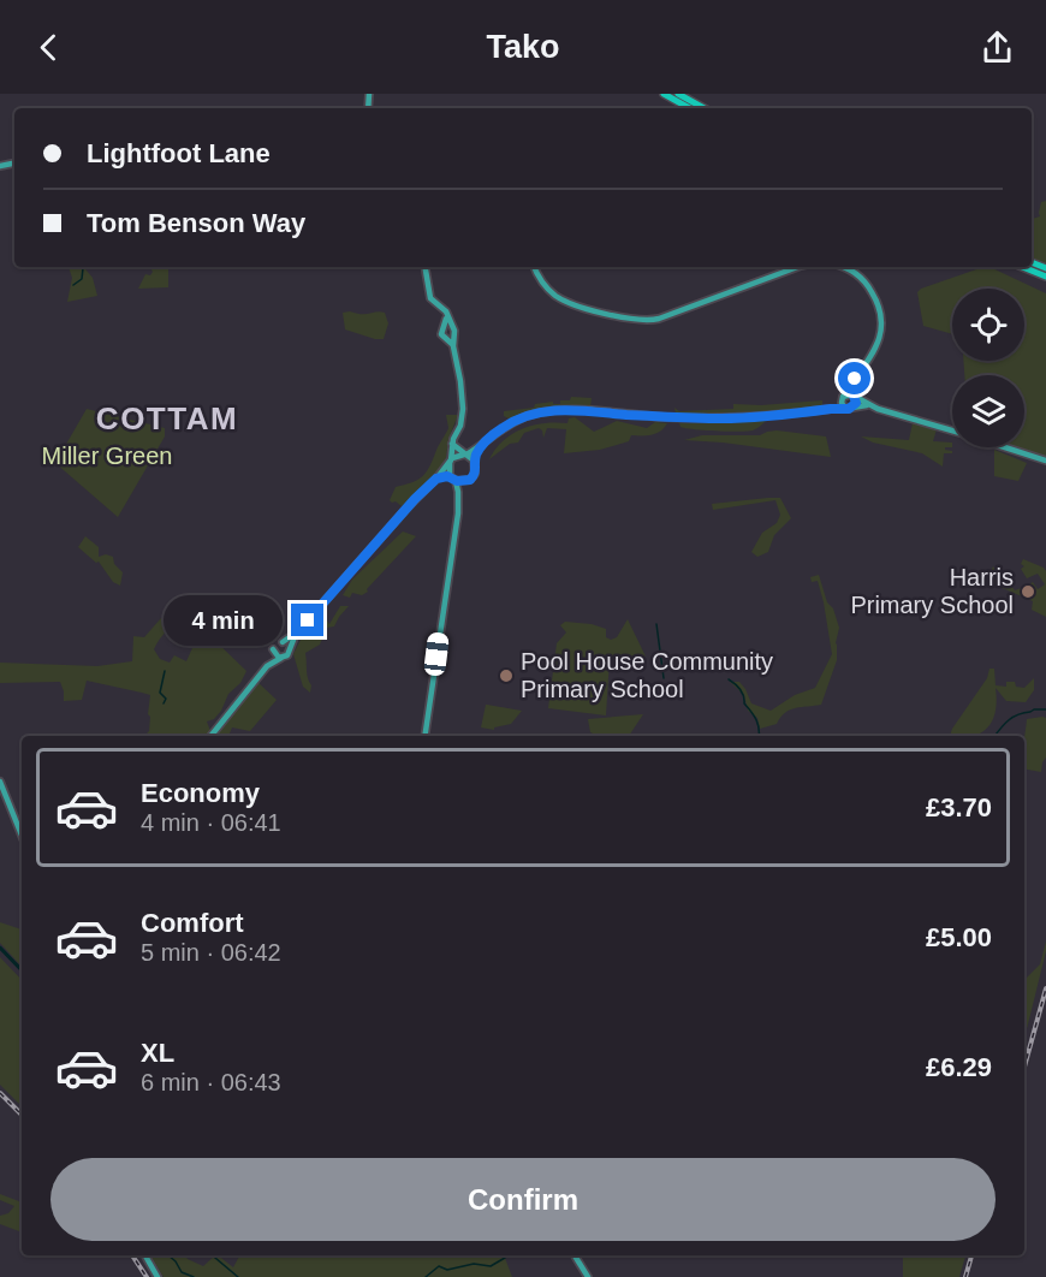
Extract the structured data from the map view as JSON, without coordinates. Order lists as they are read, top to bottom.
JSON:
{
  "districts": ["COTTAM"],
  "parks": ["Miller Green"],
  "places": ["Harris Primary School", "Pool House Community Primary School"],
  "page": {
    "header": "Tako",
    "banner": ["Lightfoot Lane", "Tom Benson Way"],
    "bubble": "4 min",
    "list": [
      {
        "name": "Economy",
        "note": "4 min · 06:41",
        "value": "£3.70"
      },
      {
        "name": "Comfort",
        "note": "5 min · 06:42",
        "value": "£5.00"
      },
      {
        "name": "XL",
        "note": "6 min · 06:43",
        "value": "£6.29"
      }
    ],
    "buttons": "Confirm"
  }
}
